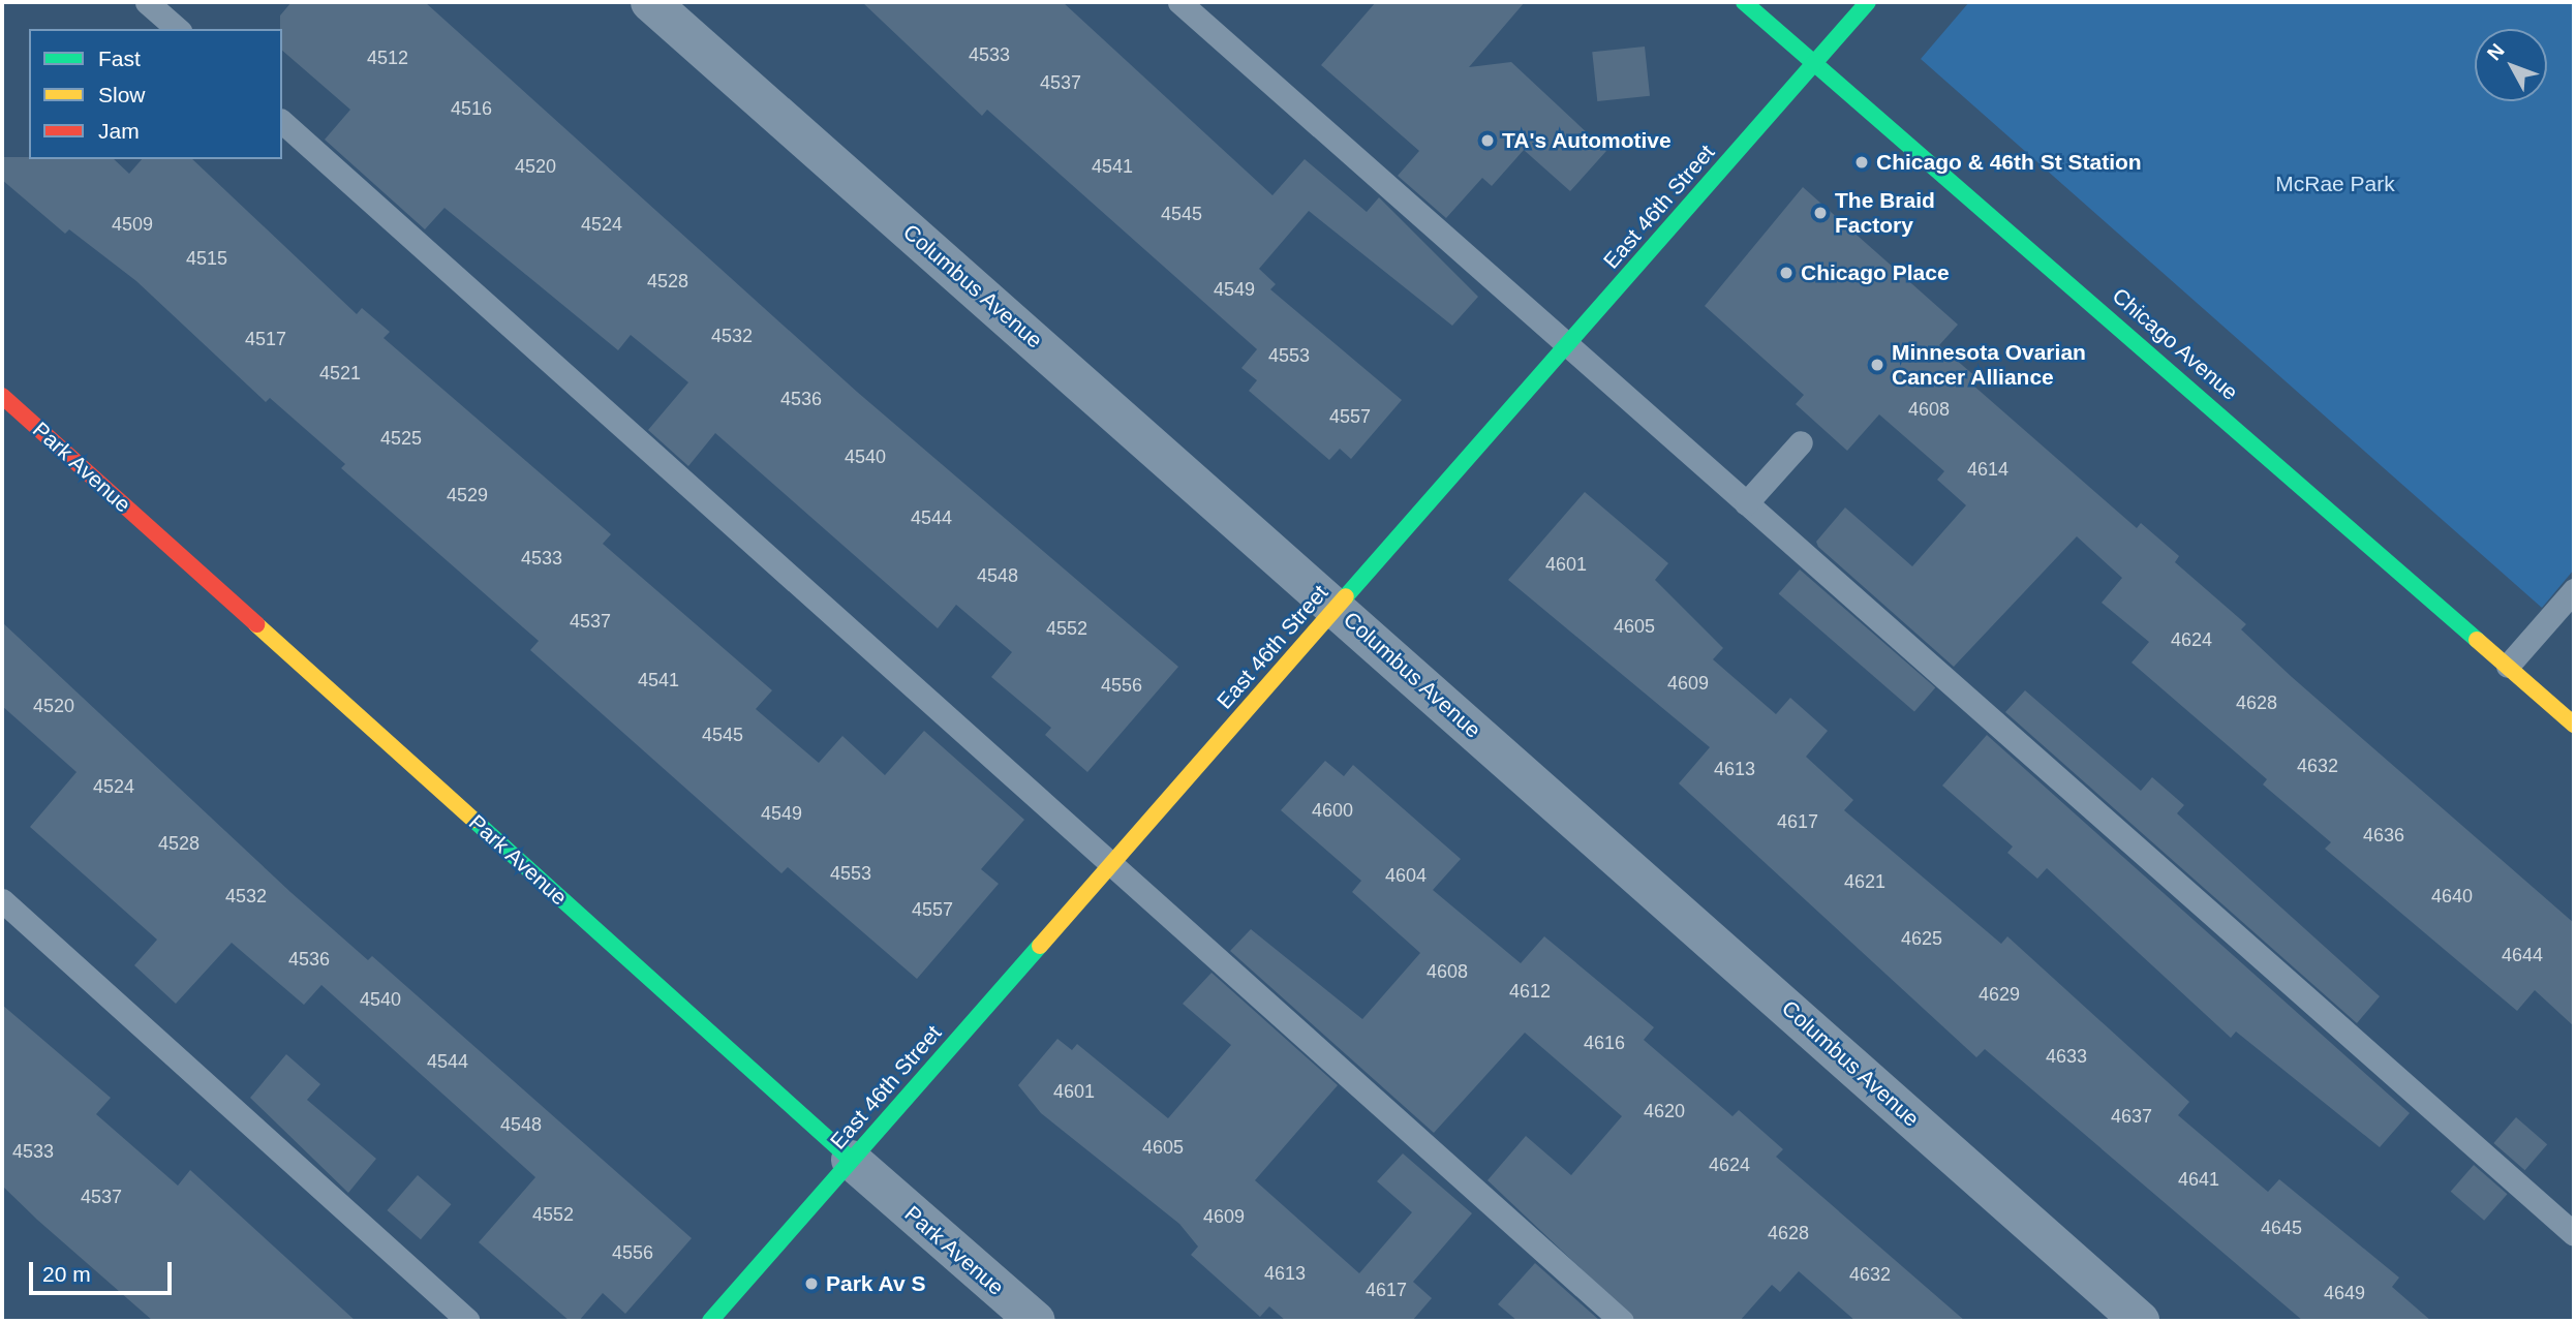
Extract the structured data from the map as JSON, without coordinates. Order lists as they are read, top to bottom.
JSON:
{
  "streets": {
    "street": [
      "East 46th Street",
      "Columbus Avenue",
      "Chicago Avenue",
      "Park Avenue"
    ]
  },
  "crossings": [
    ["East 46th Street", "Columbus Avenue"],
    ["East 46th Street", "Chicago Avenue"],
    ["East 46th Street", "Park Avenue"]
  ],
  "parks": ["McRae Park"],
  "places": [
    "TA's Automotive",
    "Chicago & 46th St Station",
    "The Braid Factory",
    "Chicago Place",
    "Minnesota Ovarian Cancer Alliance",
    "Park Av S"
  ],
  "house_numbers": [
    "4533",
    "4512",
    "4537",
    "4516",
    "4520",
    "4541",
    "4545",
    "4509",
    "4524",
    "4515",
    "4528",
    "4549",
    "4532",
    "4517",
    "4553",
    "4521",
    "4536",
    "4608",
    "4557",
    "4525",
    "4540",
    "4614",
    "4529",
    "4544",
    "4533",
    "4601",
    "4548",
    "4537",
    "4605",
    "4552",
    "4624",
    "4541",
    "4609",
    "4556",
    "4628",
    "4520",
    "4545",
    "4632",
    "4613",
    "4524",
    "4600",
    "4549",
    "4617",
    "4636",
    "4528",
    "4553",
    "4604",
    "4621",
    "4532",
    "4640",
    "4557",
    "4625",
    "4644",
    "4536",
    "4608",
    "4612",
    "4629",
    "4540",
    "4616",
    "4633",
    "4544",
    "4601",
    "4620",
    "4637",
    "4548",
    "4605",
    "4533",
    "4624",
    "4641",
    "4537",
    "4552",
    "4609",
    "4645",
    "4628",
    "4556",
    "4613",
    "4632",
    "4617",
    "4649"
  ],
  "legend": ["Fast", "Slow", "Jam"],
  "scale_bar": "20 m",
  "north": "top left"
}
